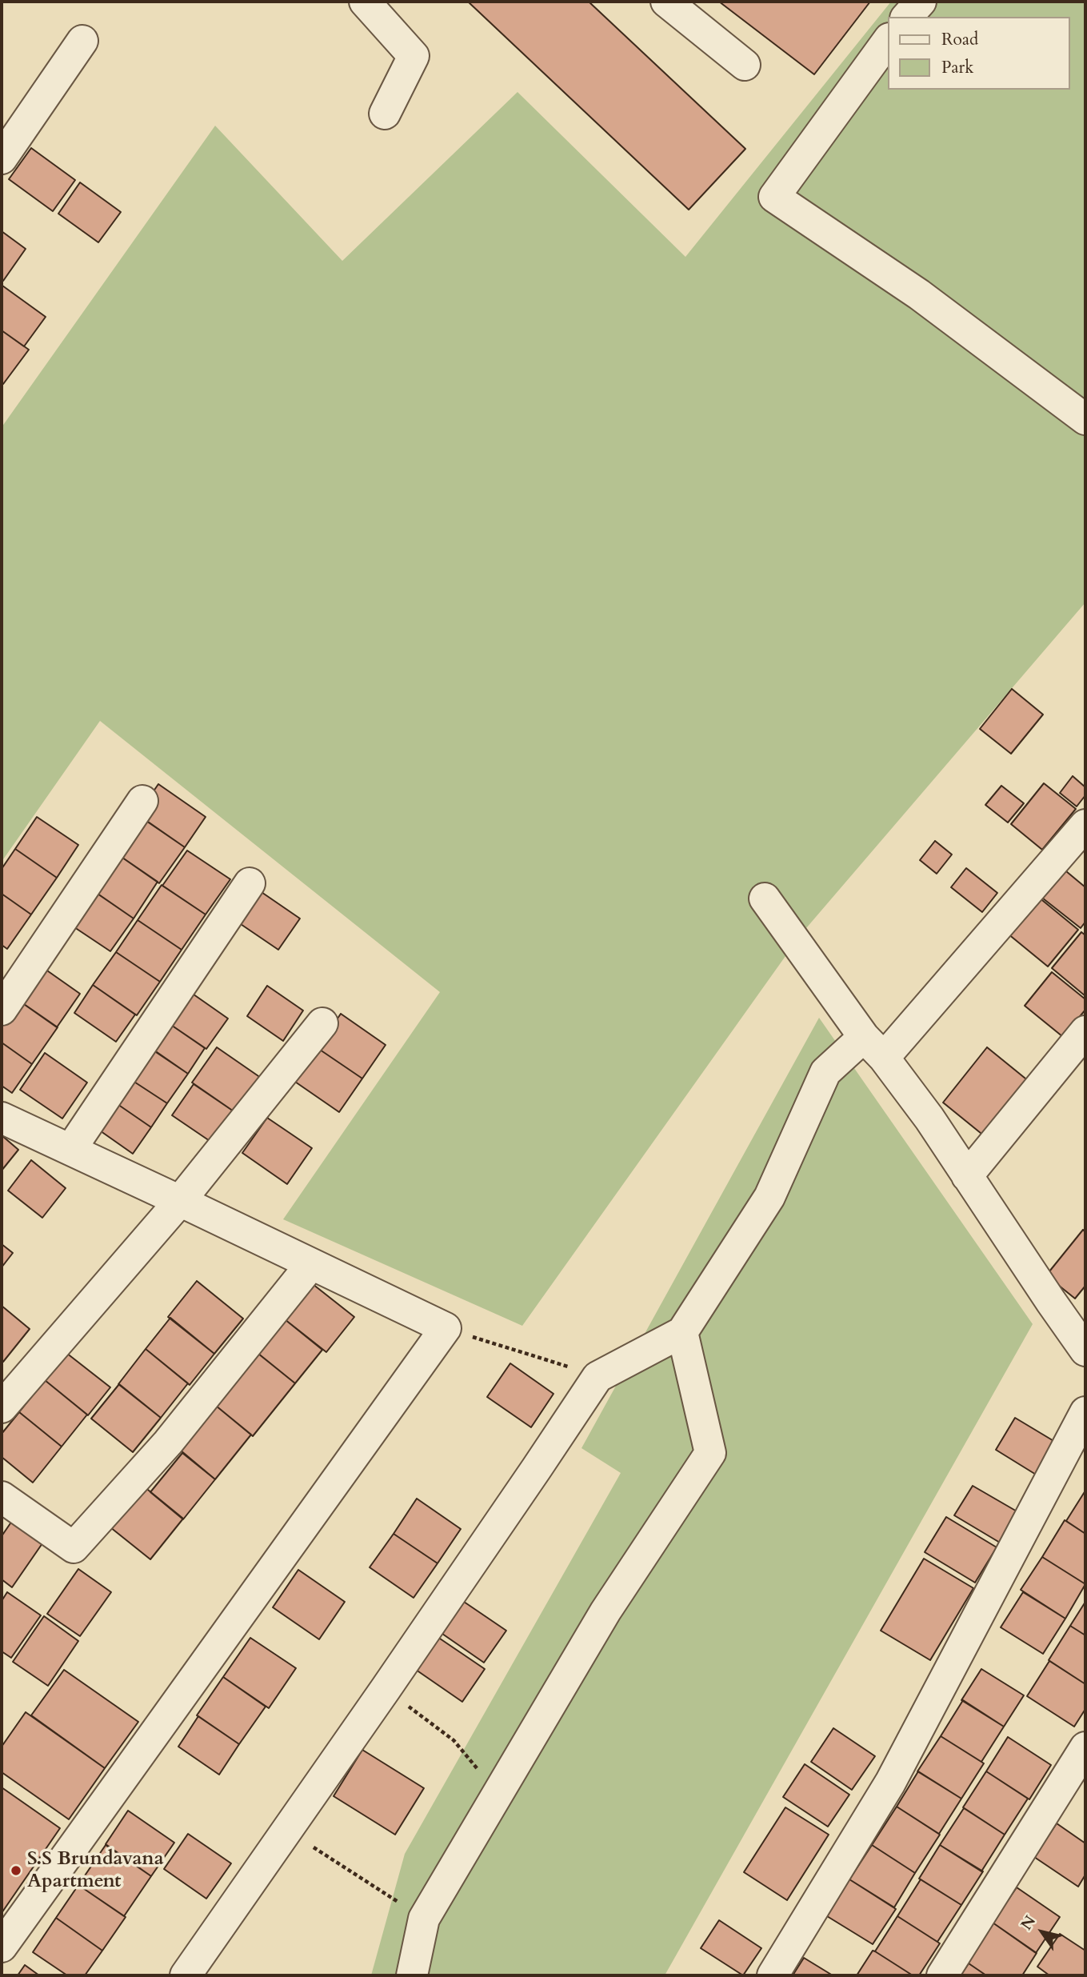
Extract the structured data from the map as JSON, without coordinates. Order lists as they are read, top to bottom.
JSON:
{
  "places": ["S.S Brundavana Apartment"],
  "legend": ["Road", "Park"],
  "north": "top left"
}
